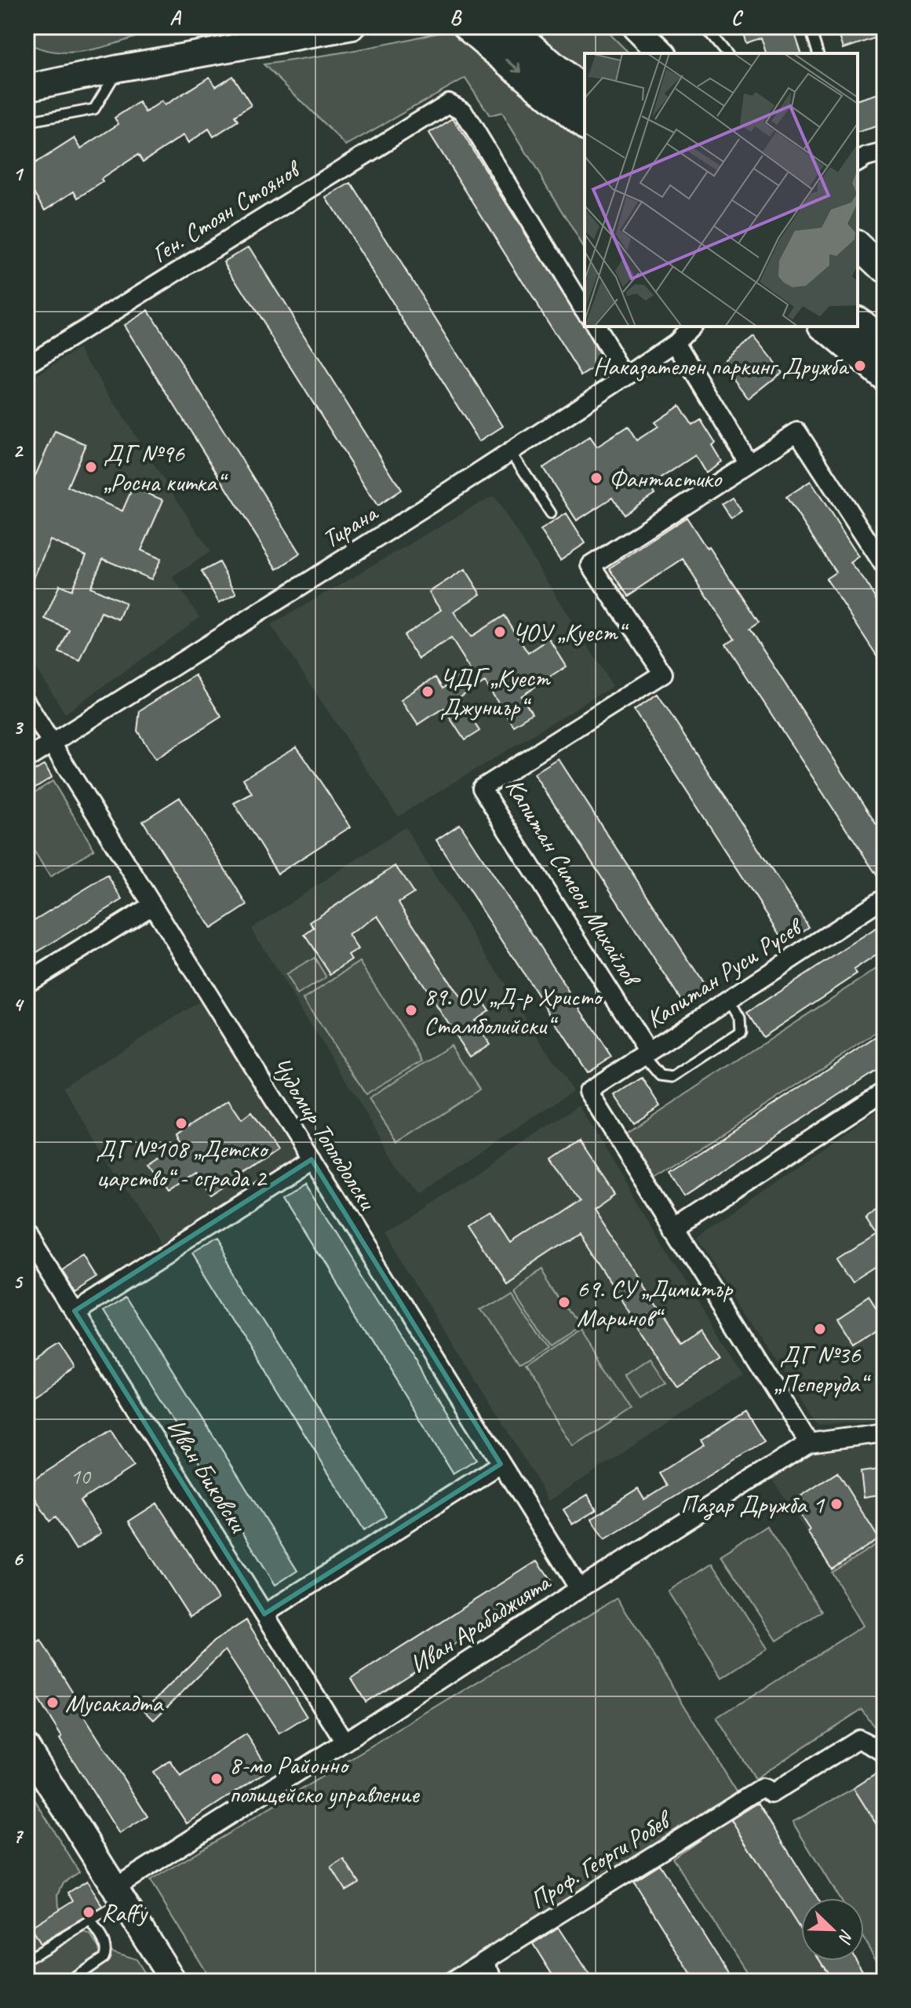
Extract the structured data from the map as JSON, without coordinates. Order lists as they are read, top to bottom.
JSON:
{
  "streets": {
    "street": [
      "Ген. Стоян Стоянов",
      "Тирана",
      "Капитан Симеон Михайлов",
      "Капитан Руси Русев",
      "Чудомир Топлодолски",
      "Иван Биковски",
      "Иван Арабаджията",
      "Проф. Георги Робев"
    ]
  },
  "crossings": [
    ["Тирана", "Чудомир Топлодолски"],
    ["Капитан Симеон Михайлов", "Капитан Руси Русев"],
    ["Чудомир Топлодолски", "Иван Арабаджията"],
    ["Иван Биковски", "Иван Арабаджията"]
  ],
  "places": [
    "Наказателен паркинг Дружба",
    "ДГ №96 „Росна китка“",
    "Фантастико",
    "ЧОУ „Куест“",
    "ЧДГ „Куест Джуниър“",
    "89. ОУ „Д-р Христо Стамболийски“",
    "ДГ №108 „Детско царство“ - сграда 2",
    "69. СУ „Димитър Маринов“",
    "ДГ №36 „Пеперуда“",
    "Пазар Дружба 1",
    "Мусакадта",
    "8-мо Районно полицейско управление",
    "Raffy"
  ],
  "house_numbers": ["10"],
  "north": "bottom right",
  "grid": {
    "columns": ["A", "B", "C"],
    "rows": [
      "1",
      "2",
      "3",
      "4",
      "5",
      "6",
      "7"
    ]
  }
}
